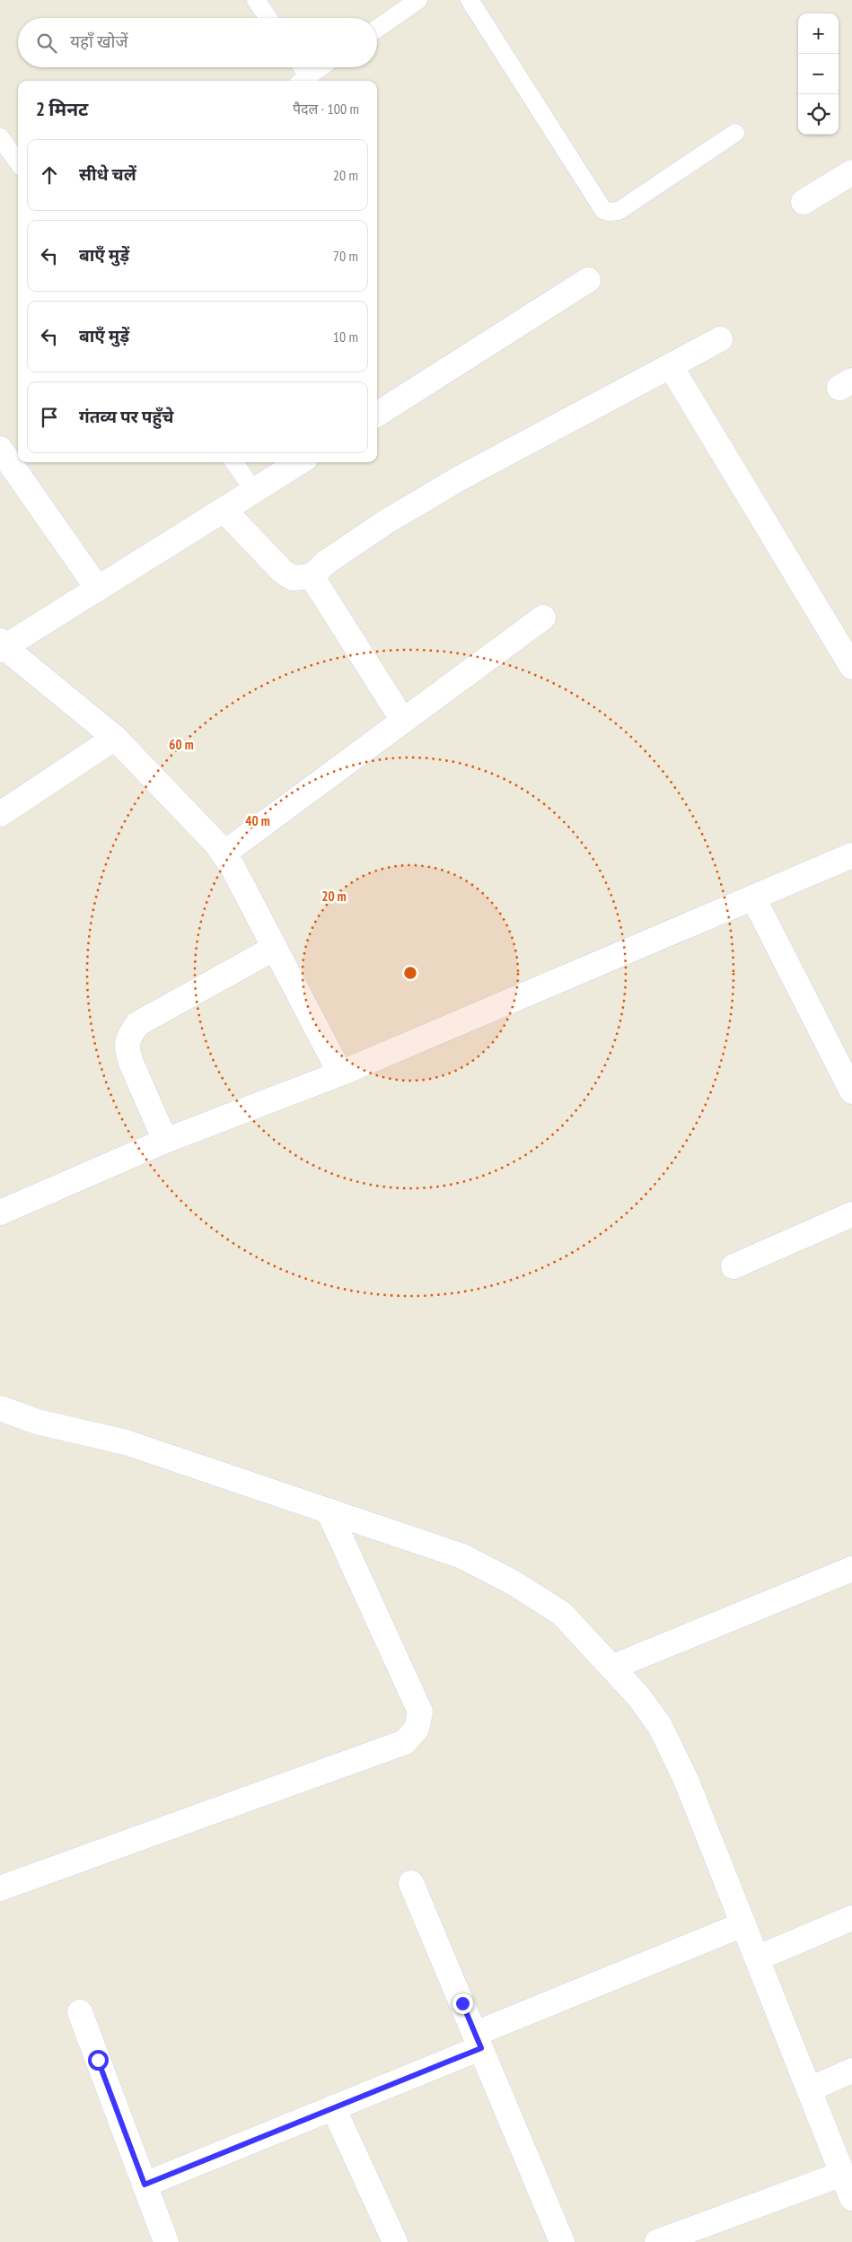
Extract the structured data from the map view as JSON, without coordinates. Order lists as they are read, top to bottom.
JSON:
{
  "page": {
    "map_buttons": ["+", "−"],
    "search": "यहाँ खोजें",
    "heading": ["2 मिनट", "पैदल · 100 m"],
    "list": [
      ["सीधे चलें", "20 m"],
      ["बाएँ मुड़ें", "70 m"],
      ["बाएँ मुड़ें", "10 m"],
      "गंतव्य पर पहुँचे"
    ]
  },
  "rings": ["60 m", "40 m", "20 m"]
}
